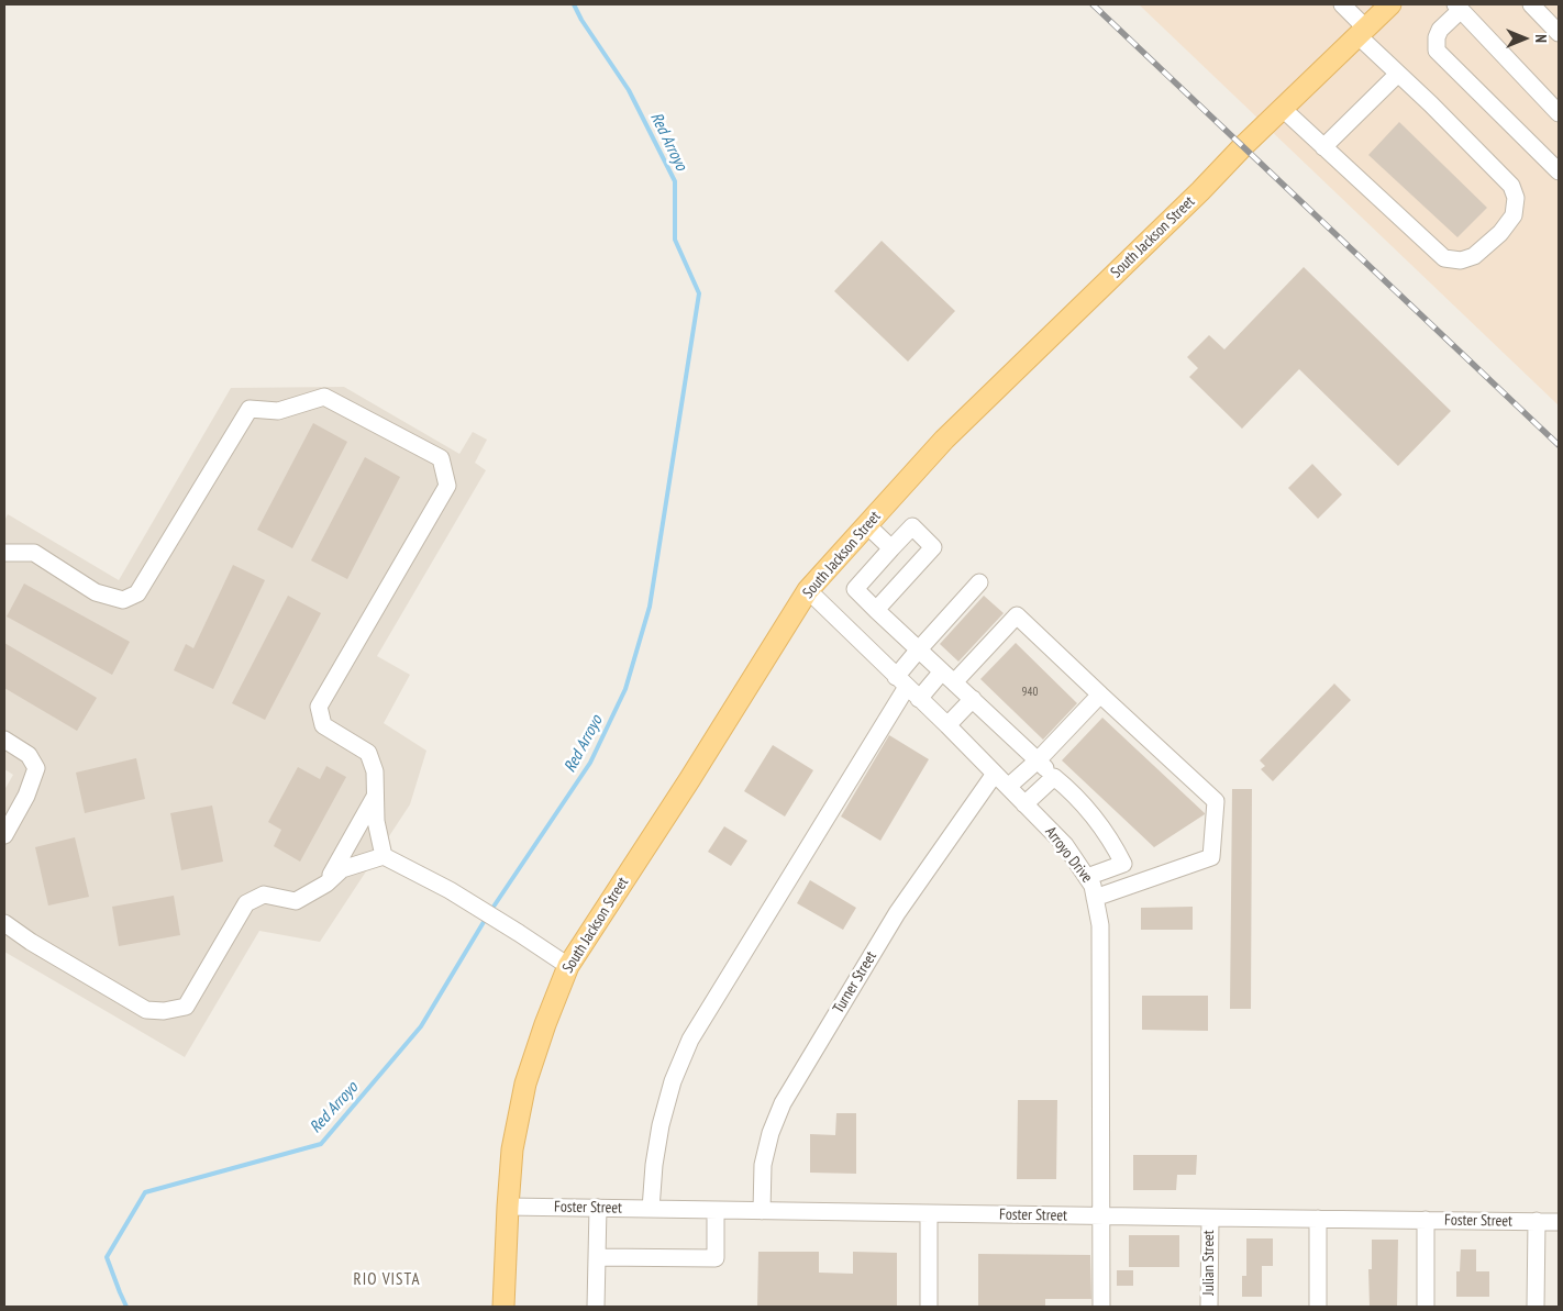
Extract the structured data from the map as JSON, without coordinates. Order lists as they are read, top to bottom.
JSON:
{
  "streets": {
    "main road": ["South Jackson Street"],
    "street": [
      "Arroyo Drive",
      "Turner Street",
      "Foster Street",
      "Julian Street"
    ]
  },
  "crossings": [
    ["South Jackson Street", "Arroyo Drive"],
    ["South Jackson Street", "Foster Street"],
    ["Arroyo Drive", "Turner Street"],
    ["Arroyo Drive", "Foster Street"],
    ["Turner Street", "Foster Street"],
    ["Foster Street", "Julian Street"]
  ],
  "districts": ["RIO VISTA"],
  "water": ["Red Arroyo"],
  "house_numbers": ["940"],
  "north": "right"
}
